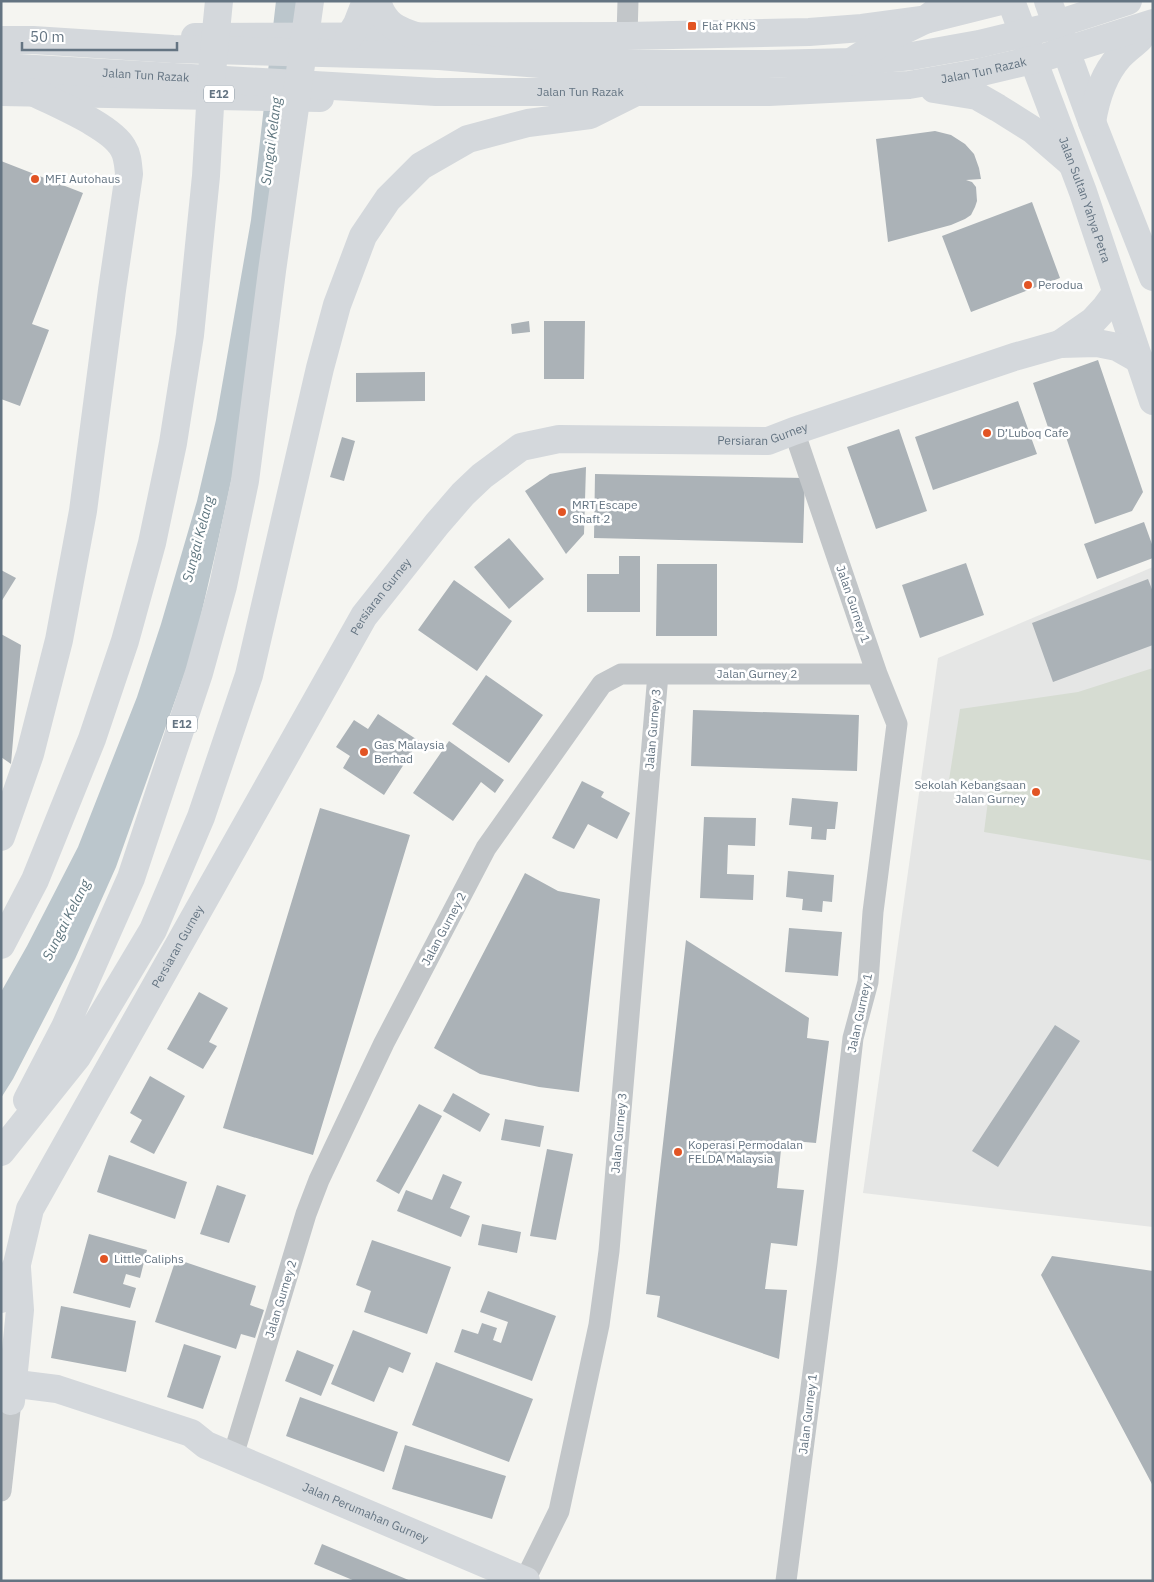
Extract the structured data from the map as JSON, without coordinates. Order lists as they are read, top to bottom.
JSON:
{
  "streets": {
    "main road": [
      "Jalan Tun Razak",
      "E12",
      "Jalan Sultan Yahya Petra",
      "Persiaran Gurney",
      "Jalan Perumahan Gurney"
    ],
    "street": ["Jalan Gurney 1", "Jalan Gurney 2", "Jalan Gurney 3"]
  },
  "crossings": [
    ["Jalan Tun Razak", "Jalan Sultan Yahya Petra"],
    ["Jalan Sultan Yahya Petra", "Persiaran Gurney"],
    ["Persiaran Gurney", "Jalan Gurney 1"],
    ["Jalan Gurney 1", "Jalan Gurney 2"],
    ["Jalan Gurney 2", "Jalan Gurney 3"],
    ["Jalan Gurney 2", "Jalan Perumahan Gurney"],
    ["Jalan Gurney 3", "Jalan Perumahan Gurney"]
  ],
  "water": ["Sungai Kelang"],
  "places": {
    "transit": ["Flat PKNS"],
    "other": [
      "MFI Autohaus",
      "Perodua",
      "D’Luboq Cafe",
      "MRT Escape Shaft 2",
      "Gas Malaysia Berhad",
      "Sekolah Kebangsaan Jalan Gurney",
      "Koperasi Permodalan FELDA Malaysia",
      "Little Caliphs"
    ]
  },
  "scale_bar": "50 m"
}
